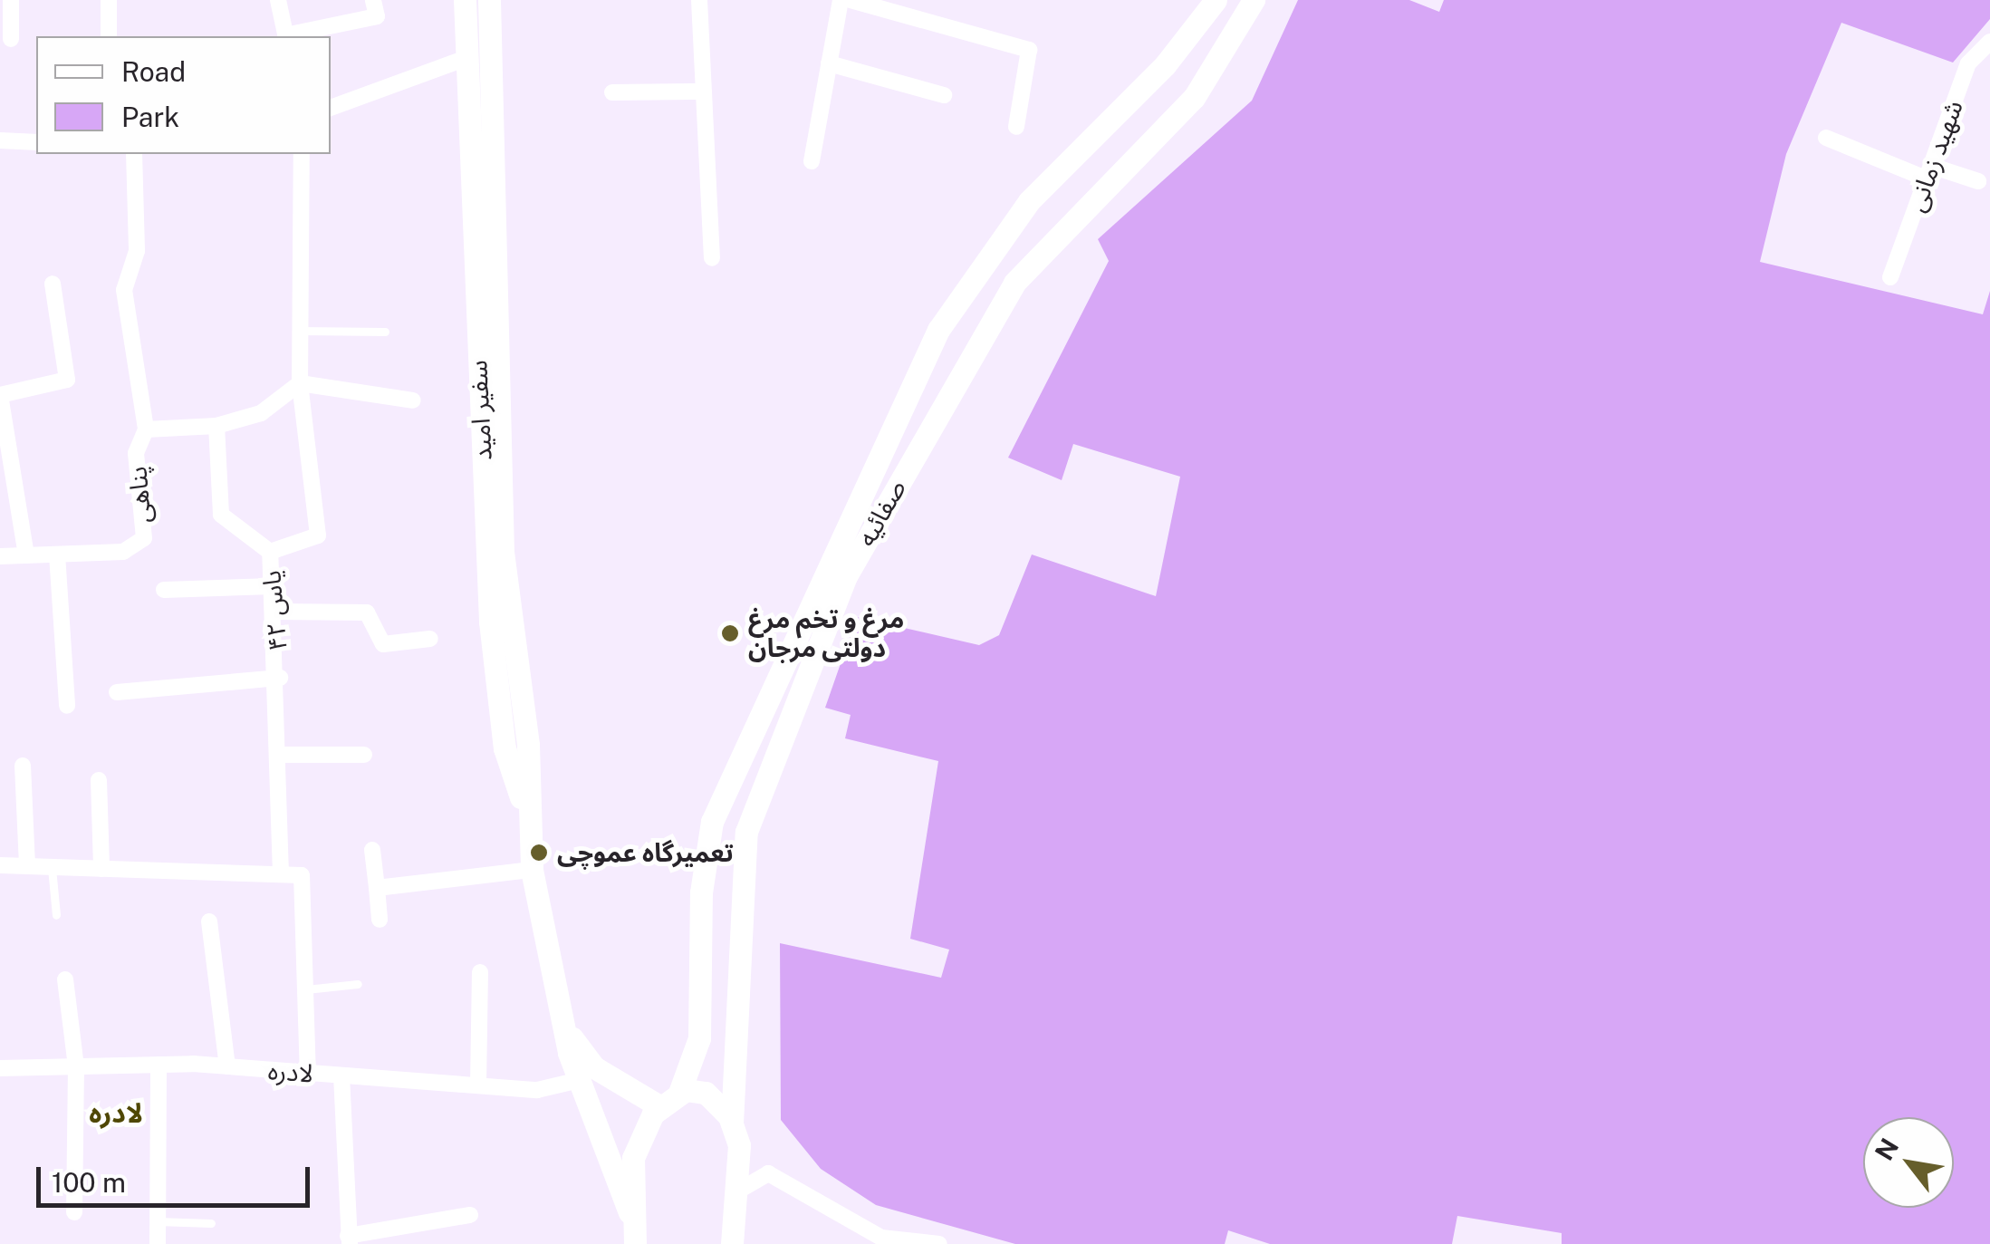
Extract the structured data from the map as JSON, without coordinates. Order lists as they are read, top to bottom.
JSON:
{
  "streets": {
    "main road": ["سفیر امید", "صفائیه"],
    "street": [
      "شهید زمانی",
      "پناهی",
      "یاس ۴۲",
      "لادره"
    ]
  },
  "crossings": [
    ["سفیر امید", "لادره"],
    ["پناهی", "یاس ۴۲"]
  ],
  "districts": ["لادره"],
  "places": ["مرغ و تخم مرغ دولتی مرجان", "تعمیرگاه عموچی"],
  "legend": ["Road", "Park"],
  "scale_bar": "100 m",
  "north": "top left"
}
